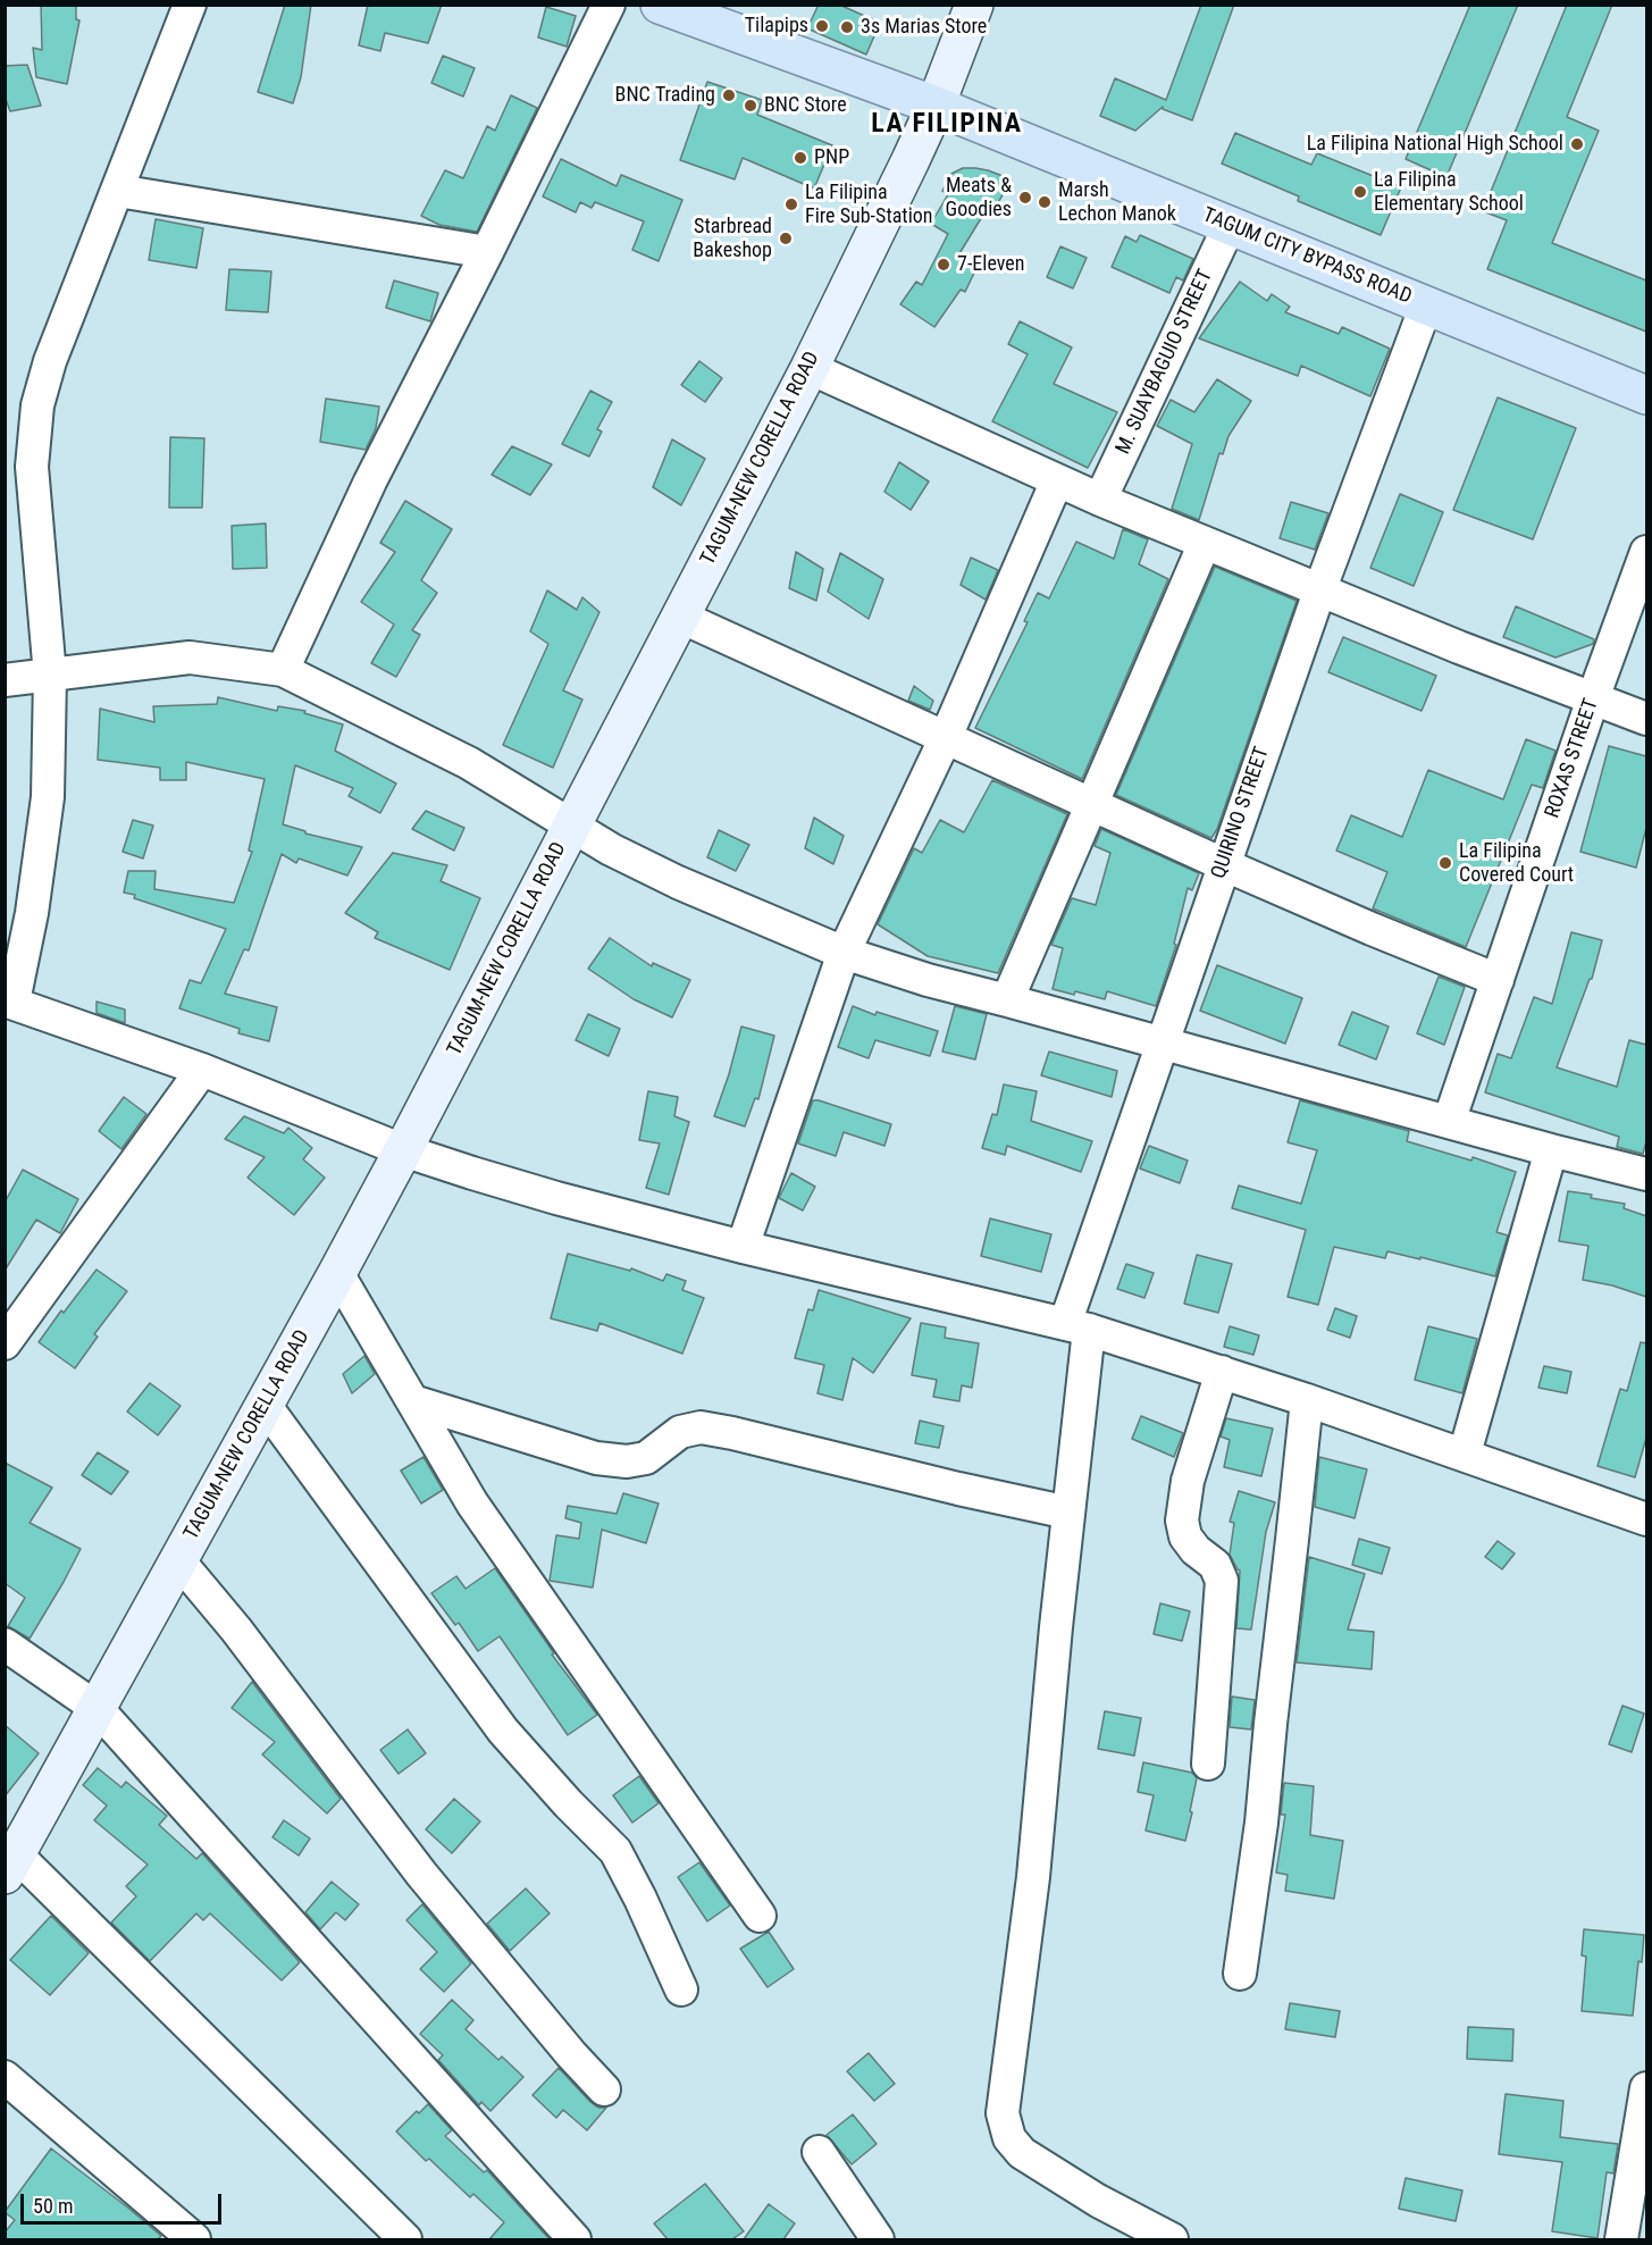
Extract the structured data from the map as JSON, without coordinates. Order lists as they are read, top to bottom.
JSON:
{
  "streets": {
    "main road": ["TAGUM CITY BYPASS ROAD", "TAGUM-NEW CORELLA ROAD"],
    "street": ["M. SUAYBAGUIO STREET", "ROXAS STREET", "QUIRINO STREET"]
  },
  "crossings": [
    ["TAGUM CITY BYPASS ROAD", "M. SUAYBAGUIO STREET"],
    ["TAGUM CITY BYPASS ROAD", "TAGUM-NEW CORELLA ROAD"],
    ["TAGUM CITY BYPASS ROAD", "QUIRINO STREET"]
  ],
  "districts": ["LA FILIPINA"],
  "places": [
    "Tilapips",
    "3s Marias Store",
    "BNC Trading",
    "BNC Store",
    "La Filipina National High School",
    "PNP",
    "La Filipina Elementary School",
    "Meats & Goodies",
    "Marsh Lechon Manok",
    "La Filipina Fire Sub-Station",
    "Starbread Bakeshop",
    "7-Eleven",
    "La Filipina Covered Court"
  ],
  "scale_bar": "50 m"
}
